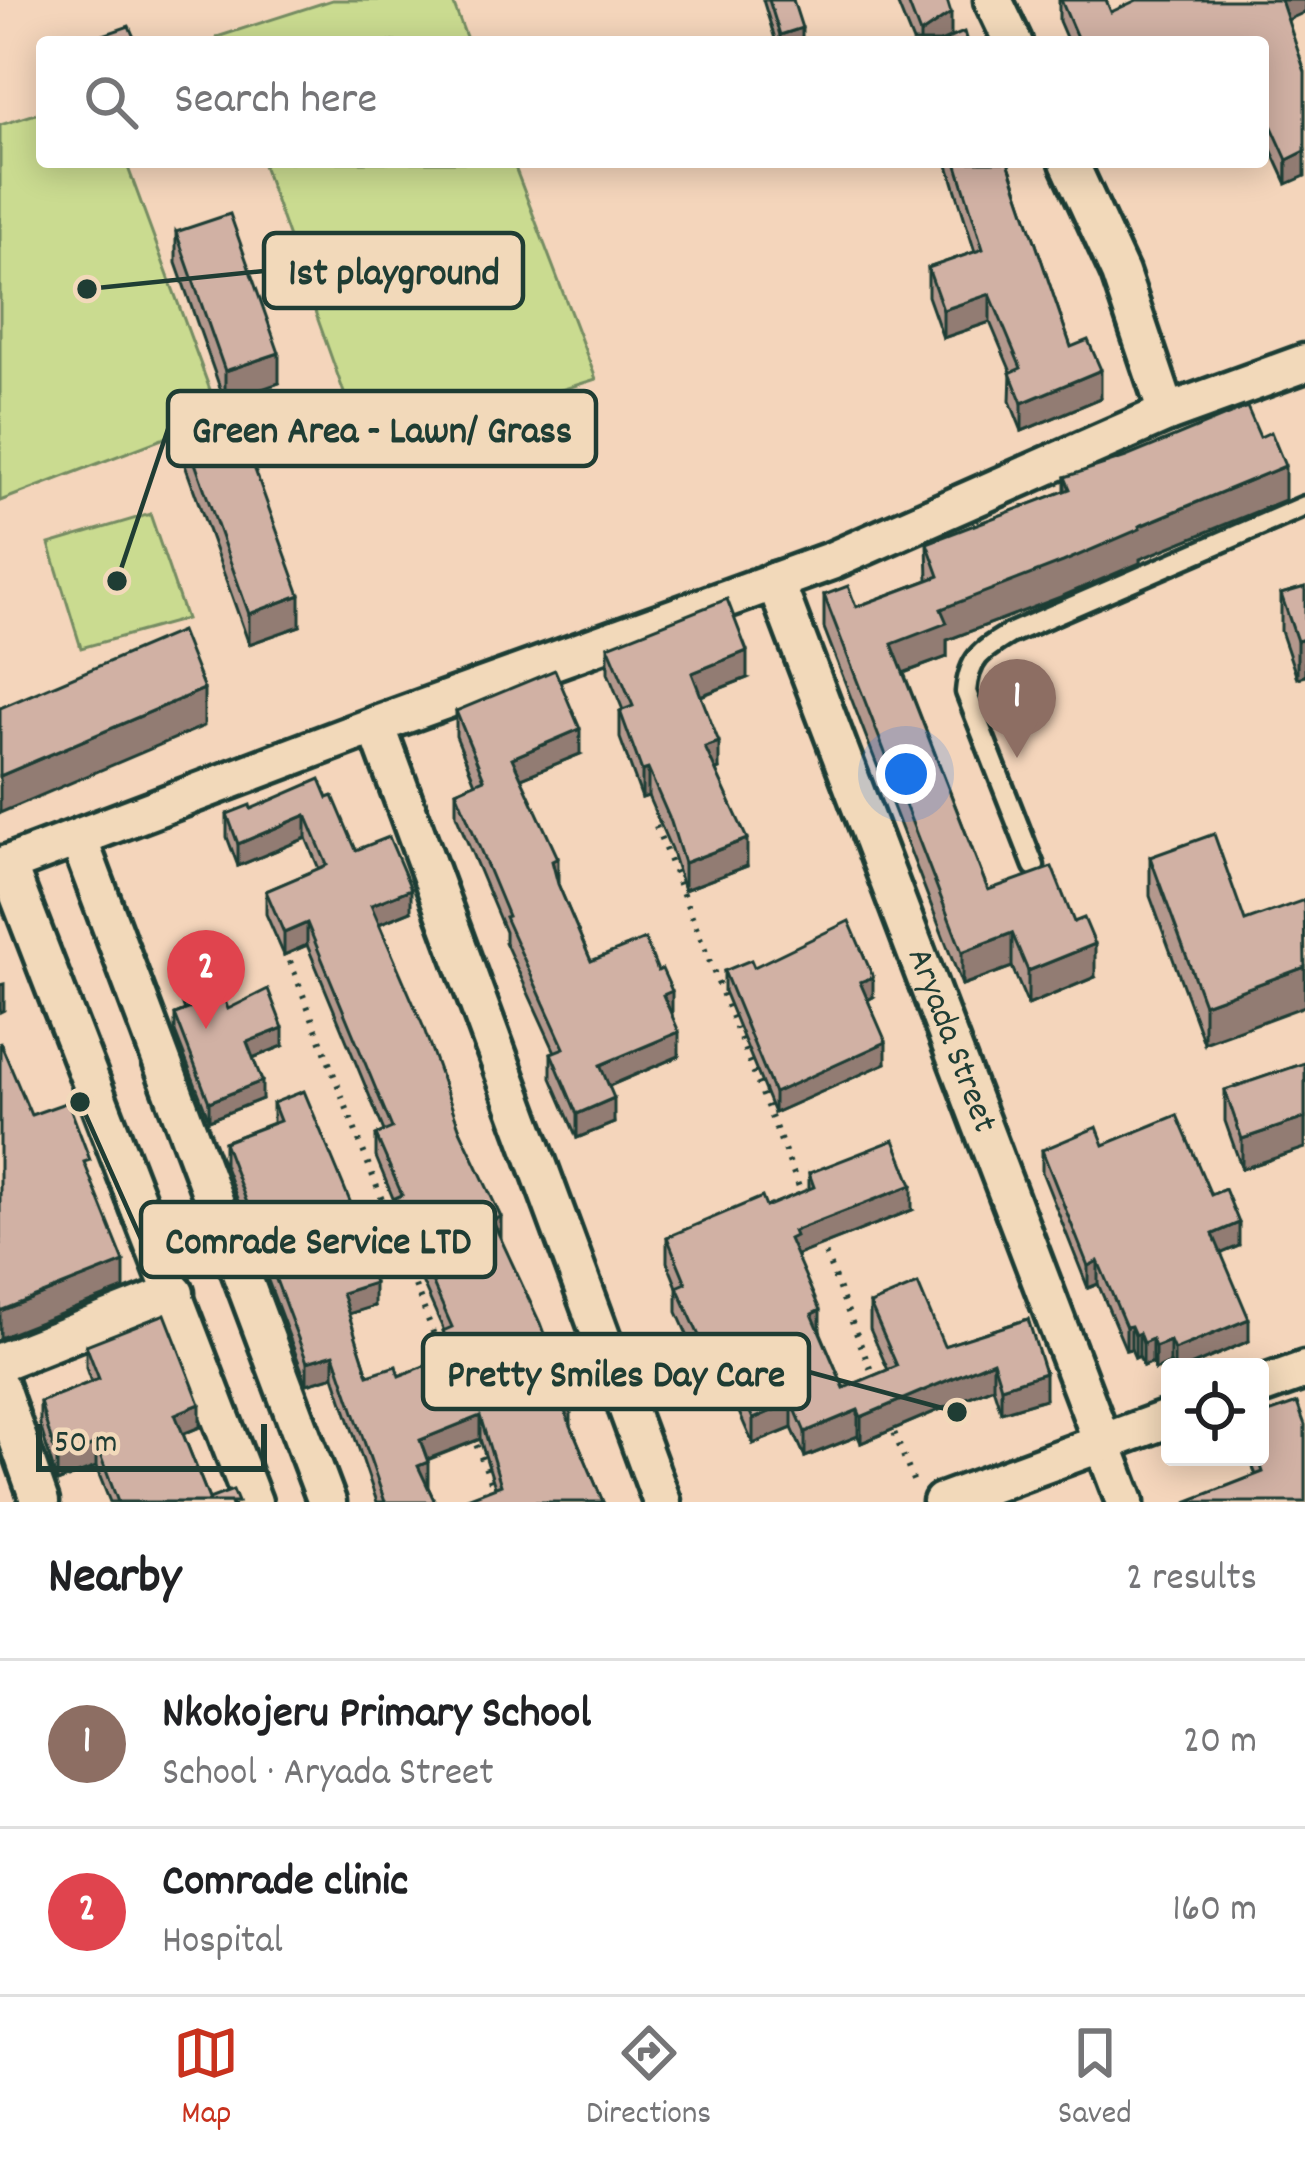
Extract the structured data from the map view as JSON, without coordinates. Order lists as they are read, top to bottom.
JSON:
{
  "streets": {
    "street": ["Aryada Street"]
  },
  "places": [
    "1st playground",
    "Green Area - Lawn/ Grass",
    "Comrade Service LTD",
    "Pretty Smiles Day Care"
  ],
  "scale_bar": "50 m",
  "page": {
    "search": "Search here",
    "pins": ["1", "2"],
    "scale": "50 m",
    "heading": ["Nearby", "2 results"],
    "list": [
      {
        "mark": "1",
        "name": "Nkokojeru Primary School",
        "note": "School · Aryada Street",
        "value": "20 m"
      },
      {
        "mark": "2",
        "name": "Comrade clinic",
        "note": "Hospital",
        "value": "160 m"
      }
    ],
    "nav": ["Map", "Directions", "Saved"]
  }
}
